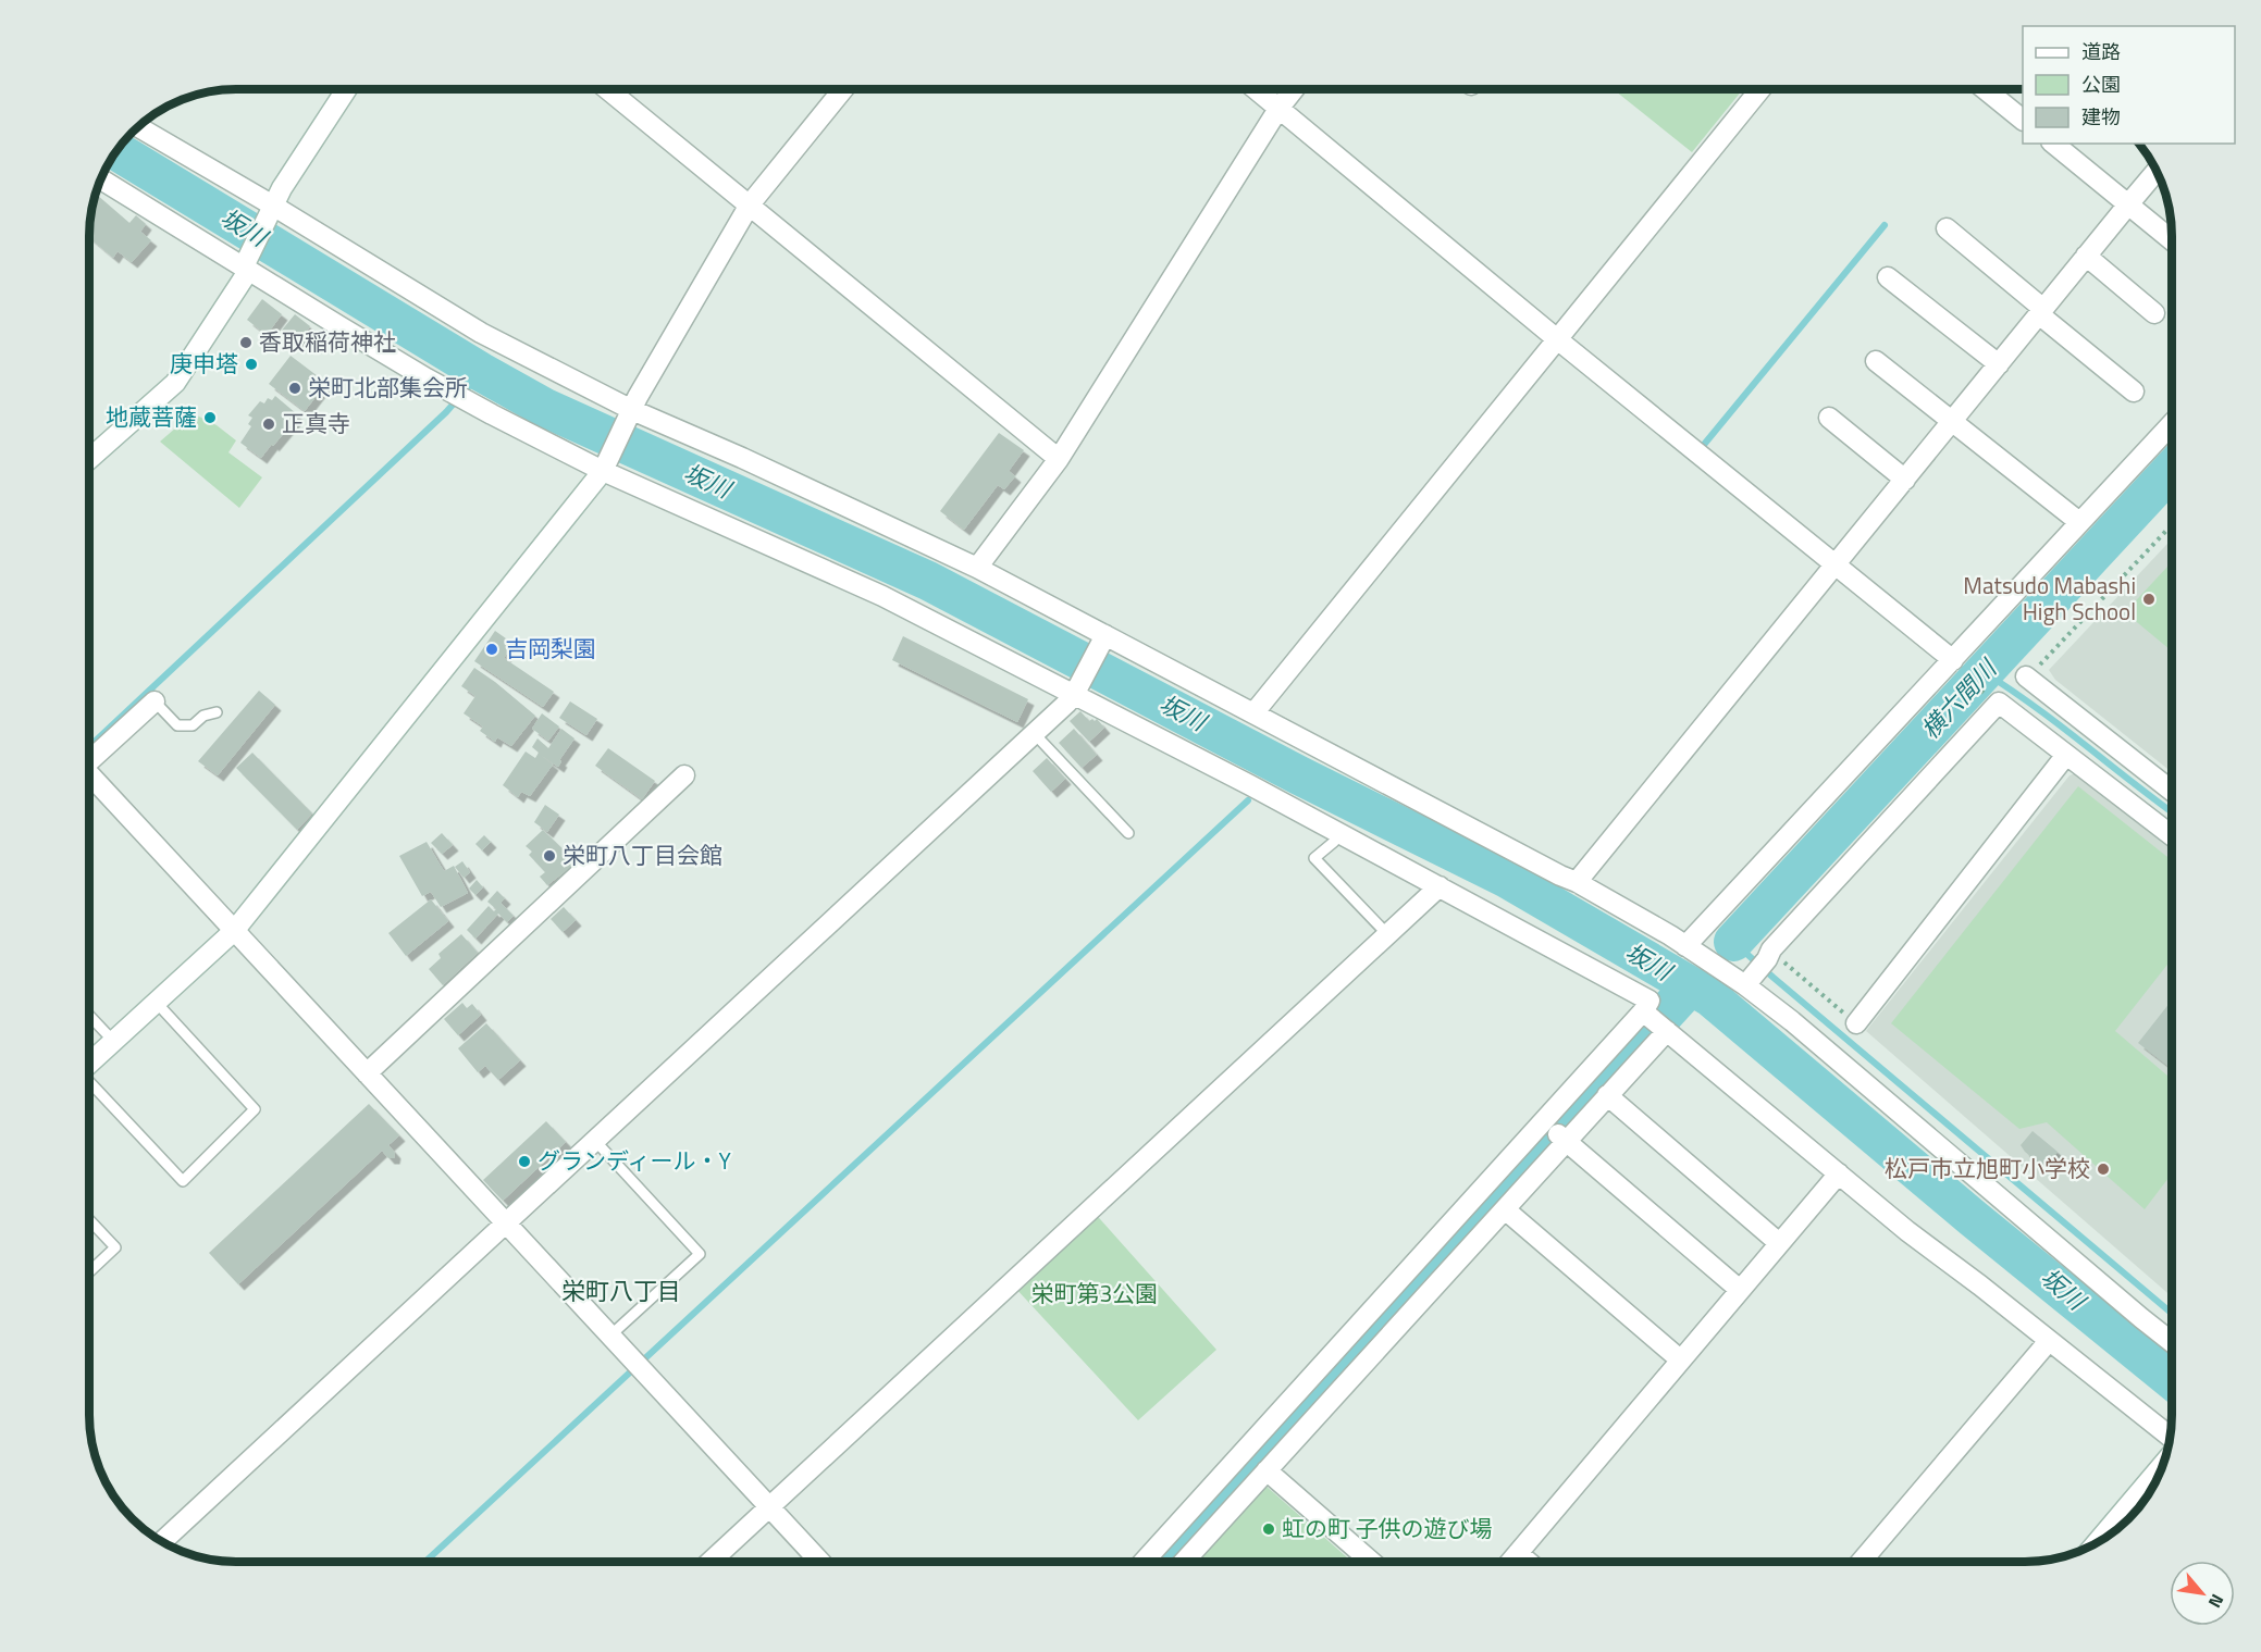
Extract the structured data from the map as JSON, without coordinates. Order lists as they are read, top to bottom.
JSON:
{
  "districts": ["栄町八丁目"],
  "water": ["坂川", "横六間川"],
  "parks": ["栄町第3公園"],
  "places": [
    "香取稲荷神社",
    "庚申塔",
    "栄町北部集会所",
    "地蔵菩薩",
    "正真寺",
    "Matsudo Mabashi High School",
    "吉岡梨園",
    "栄町八丁目会館",
    "グランディール・Y",
    "松戸市立旭町小学校",
    "虹の町 子供の遊び場"
  ],
  "legend": ["道路", "公園", "建物"],
  "north": "bottom right"
}
